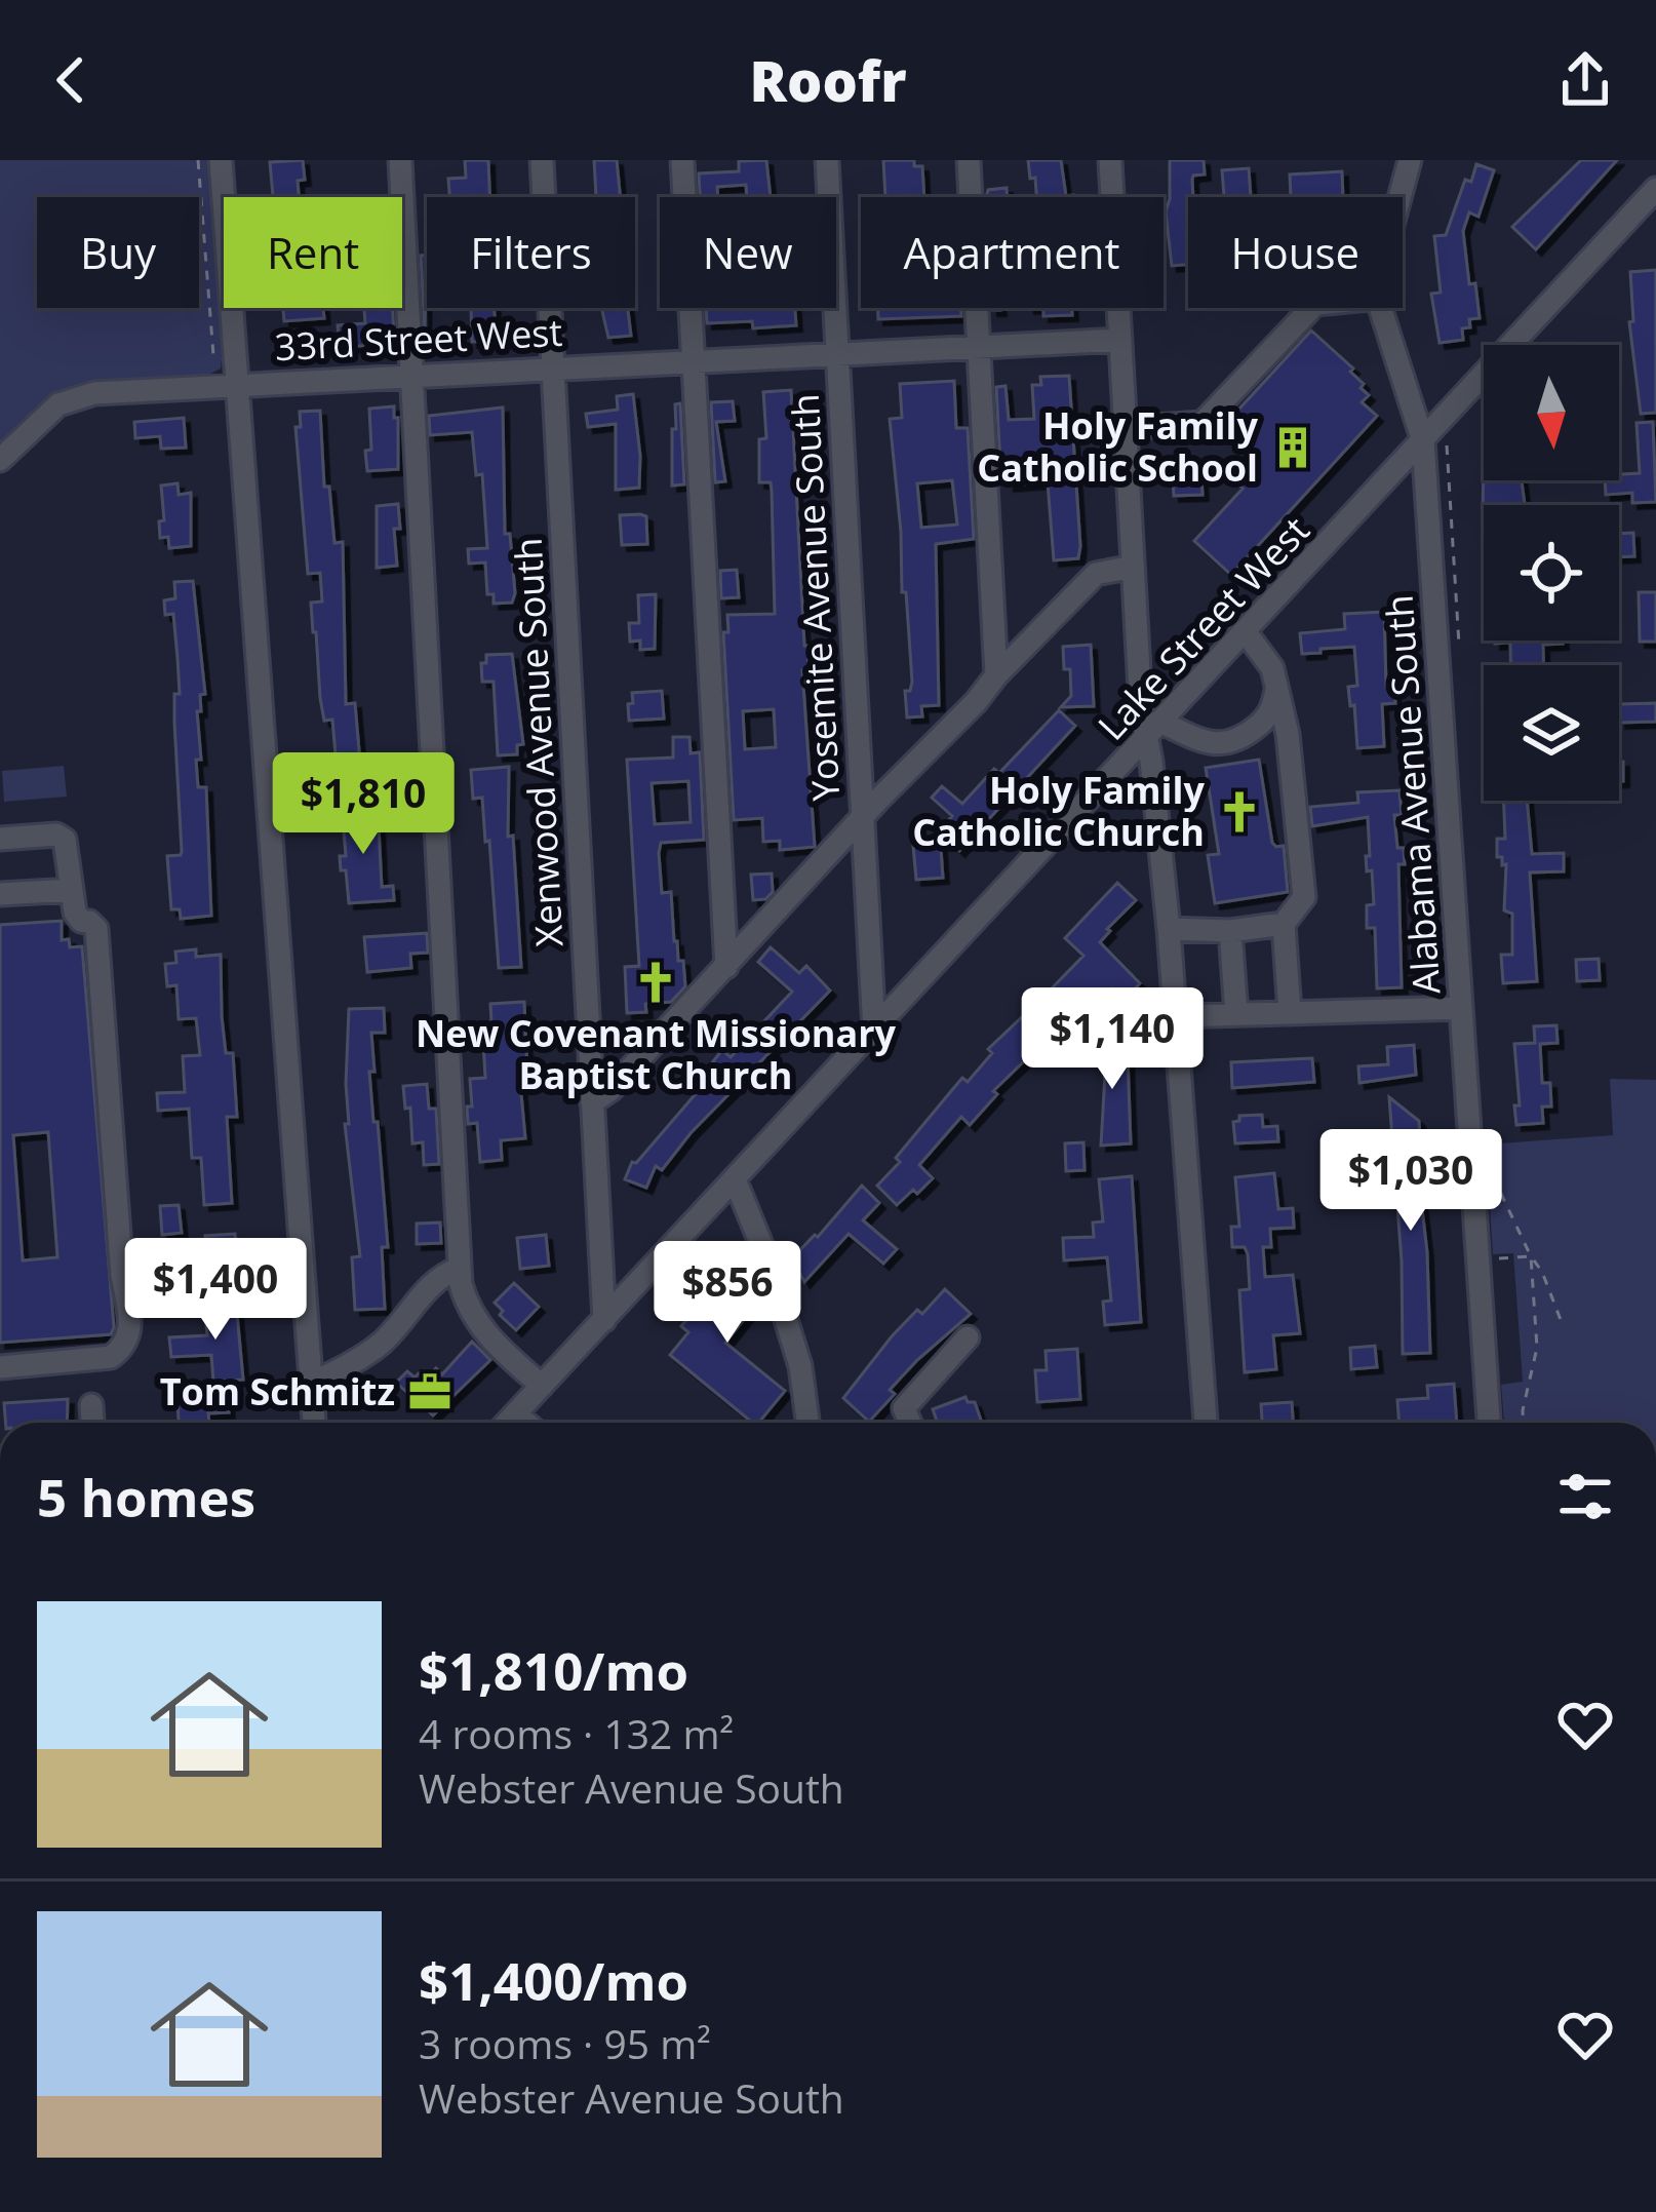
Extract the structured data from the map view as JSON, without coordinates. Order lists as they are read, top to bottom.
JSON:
{
  "streets": {
    "street": [
      "33rd Street West",
      "Yosemite Avenue South",
      "Lake Street West",
      "Xenwood Avenue South",
      "Alabama Avenue South"
    ]
  },
  "crossings": [
    ["33rd Street West", "Yosemite Avenue South"],
    ["33rd Street West", "Xenwood Avenue South"],
    ["Yosemite Avenue South", "Lake Street West"],
    ["Lake Street West", "Xenwood Avenue South"],
    ["Lake Street West", "Alabama Avenue South"]
  ],
  "places": {
    "building": ["Holy Family Catholic School"],
    "church": ["Holy Family Catholic Church", "New Covenant Missionary Baptist Church"],
    "office": ["Tom Schmitz"]
  },
  "north": "bottom",
  "page": {
    "header": "Roofr",
    "chip": [
      "Buy",
      "Rent",
      "Filters",
      "New",
      "Apartment",
      "House"
    ],
    "price": [
      "$1,810",
      "$1,140",
      "$1,030",
      "$1,400",
      "$856"
    ],
    "heading": "5 homes",
    "list": [
      {
        "name": "$1,810/mo",
        "note": "4 rooms · 132 m² · Webster Avenue South"
      },
      {
        "name": "$1,400/mo",
        "note": "3 rooms · 95 m² · Webster Avenue South"
      }
    ]
  }
}
